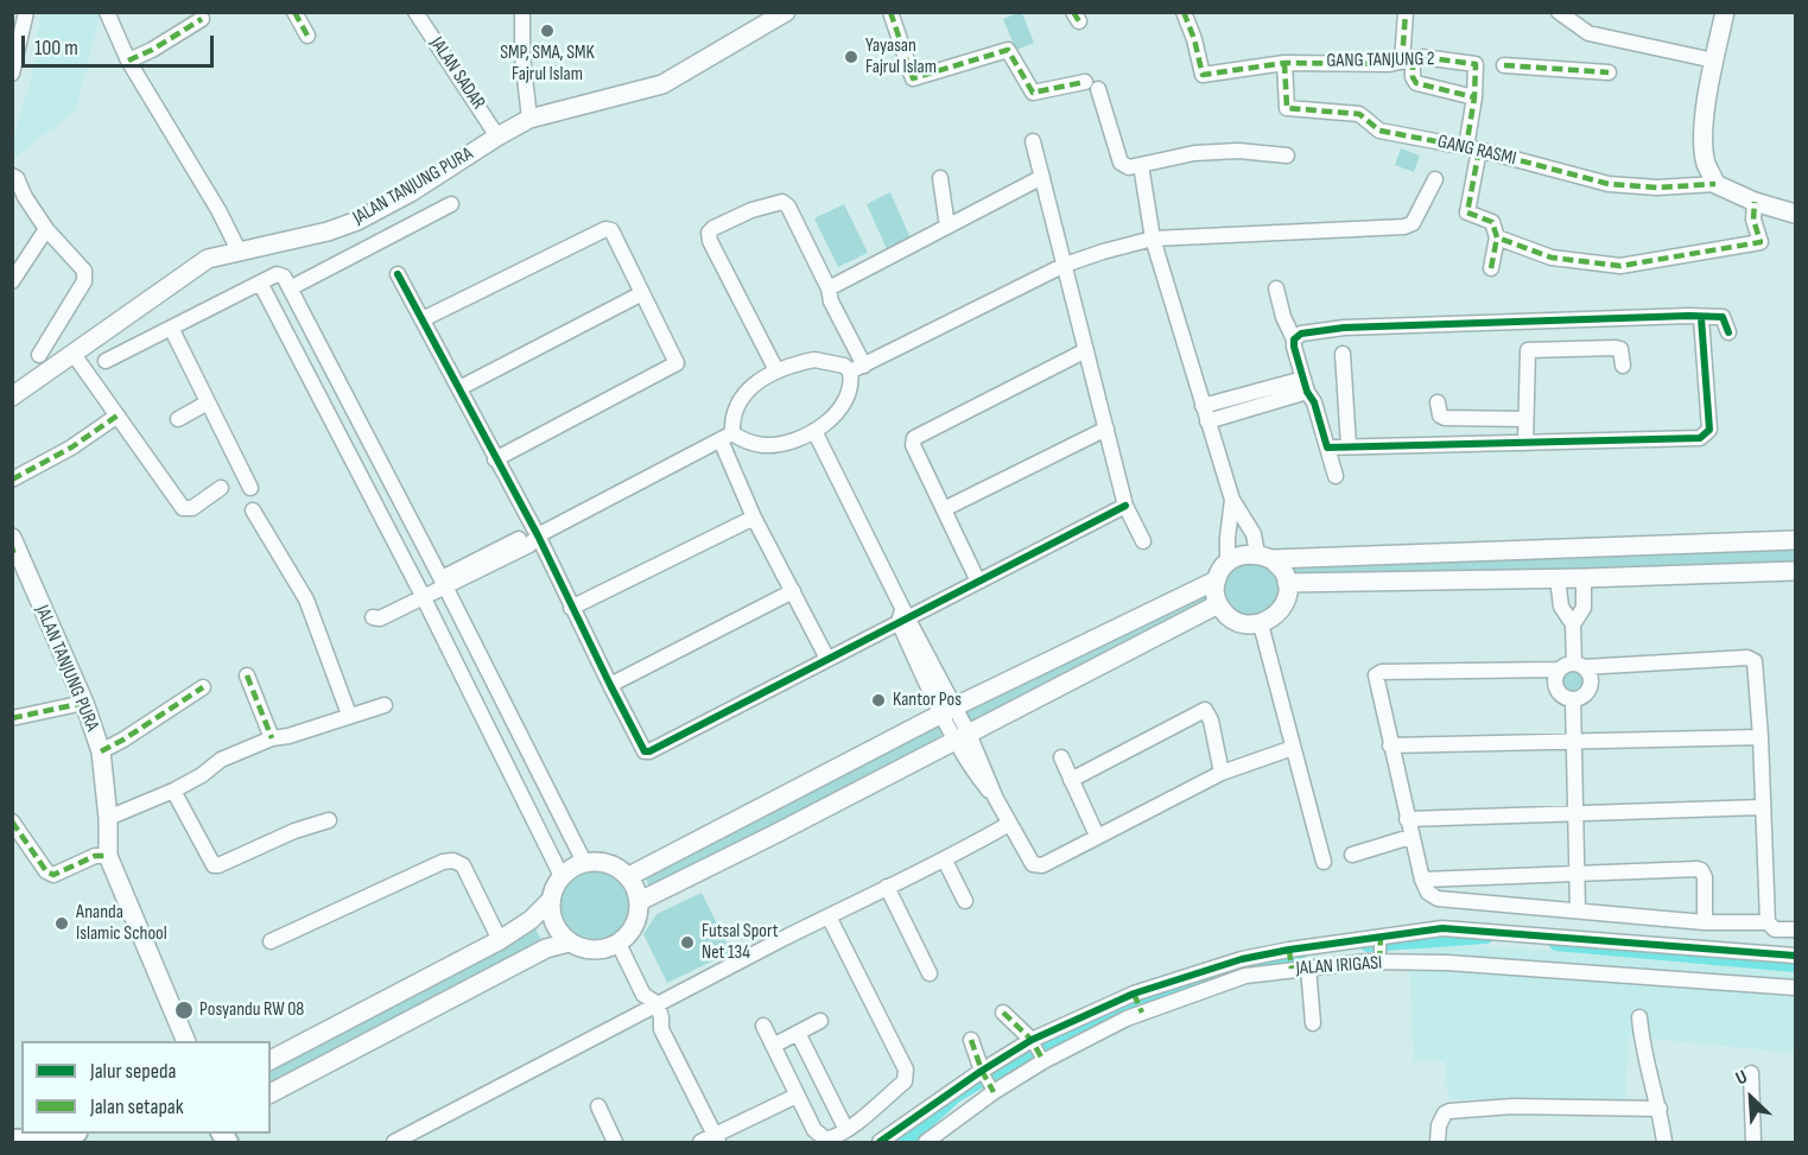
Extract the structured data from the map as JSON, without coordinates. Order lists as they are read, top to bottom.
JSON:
{
  "streets": {
    "street": [
      "GANG TANJUNG 2",
      "JALAN SADAR",
      "GANG RASMI",
      "JALAN TANJUNG PURA",
      "JALAN IRIGASI"
    ]
  },
  "crossings": [
    ["GANG TANJUNG 2", "GANG RASMI"],
    ["JALAN SADAR", "JALAN TANJUNG PURA"]
  ],
  "places": [
    "SMP, SMA, SMK Fajrul Islam",
    "Yayasan Fajrul Islam",
    "Kantor Pos",
    "Ananda Islamic School",
    "Futsal Sport Net 134",
    "Posyandu RW 08"
  ],
  "legend": ["Jalur sepeda", "Jalan setapak"],
  "scale_bar": "100 m",
  "north": "top left"
}
